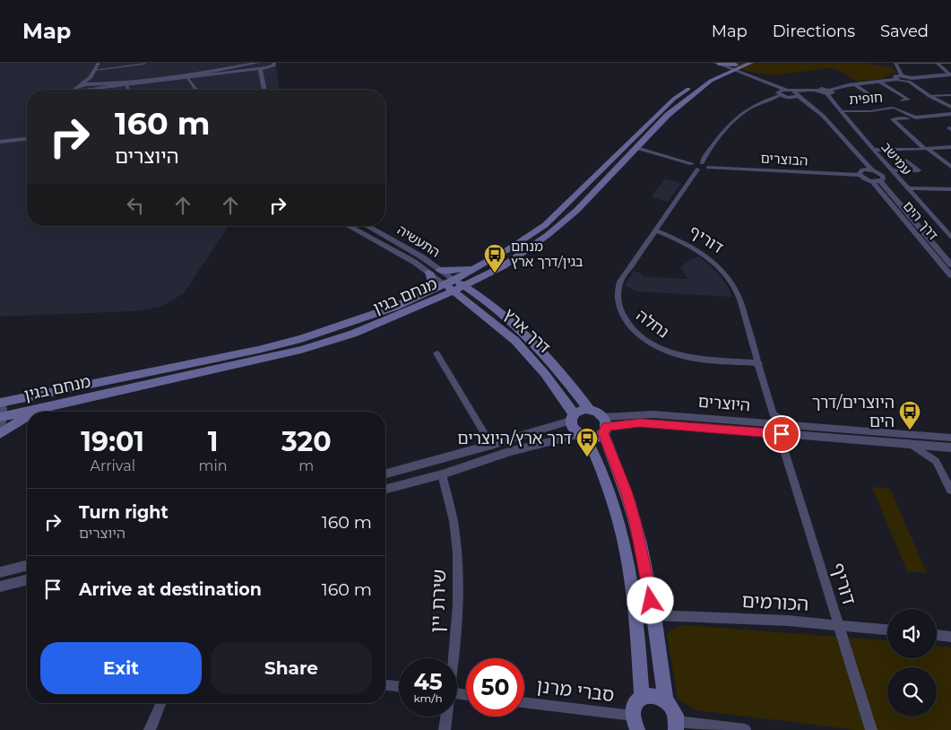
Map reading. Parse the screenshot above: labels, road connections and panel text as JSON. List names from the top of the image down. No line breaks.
{"streets":{"main road":["התעשיה","מנחם בגין","דרך ארץ"],"street":["חופית","עמישב","הבוצרים","דרך הים","דוריף","נחלה","היוצרים","שירת יין","הכורמים","סברי מרנן"]},"crossings":[["חופית","עמישב"],["דוריף","נחלה"],["דוריף","הכורמים"],["התעשיה","מנחם בגין"],["התעשיה","דרך ארץ"],["מנחם בגין","דרך ארץ"],["דרך ארץ","היוצרים"]],"places":{"bus stop":["מנחם בגין/דרך ארץ","היוצרים/דרך הים","דרך ארץ/היוצרים"]},"page":{"header":"Map","nav":["Map","Directions","Saved"],"turn":["160 m","היוצרים"],"eta":["19:01","Arrival","1","min","320","m"],"list":[{"name":"Turn right","note":"היוצרים","value":"160 m"},{"name":"Arrive at destination","value":"160 m"}],"buttons":["Exit","Share"],"speed":"45 km/h","limit":"50"}}
